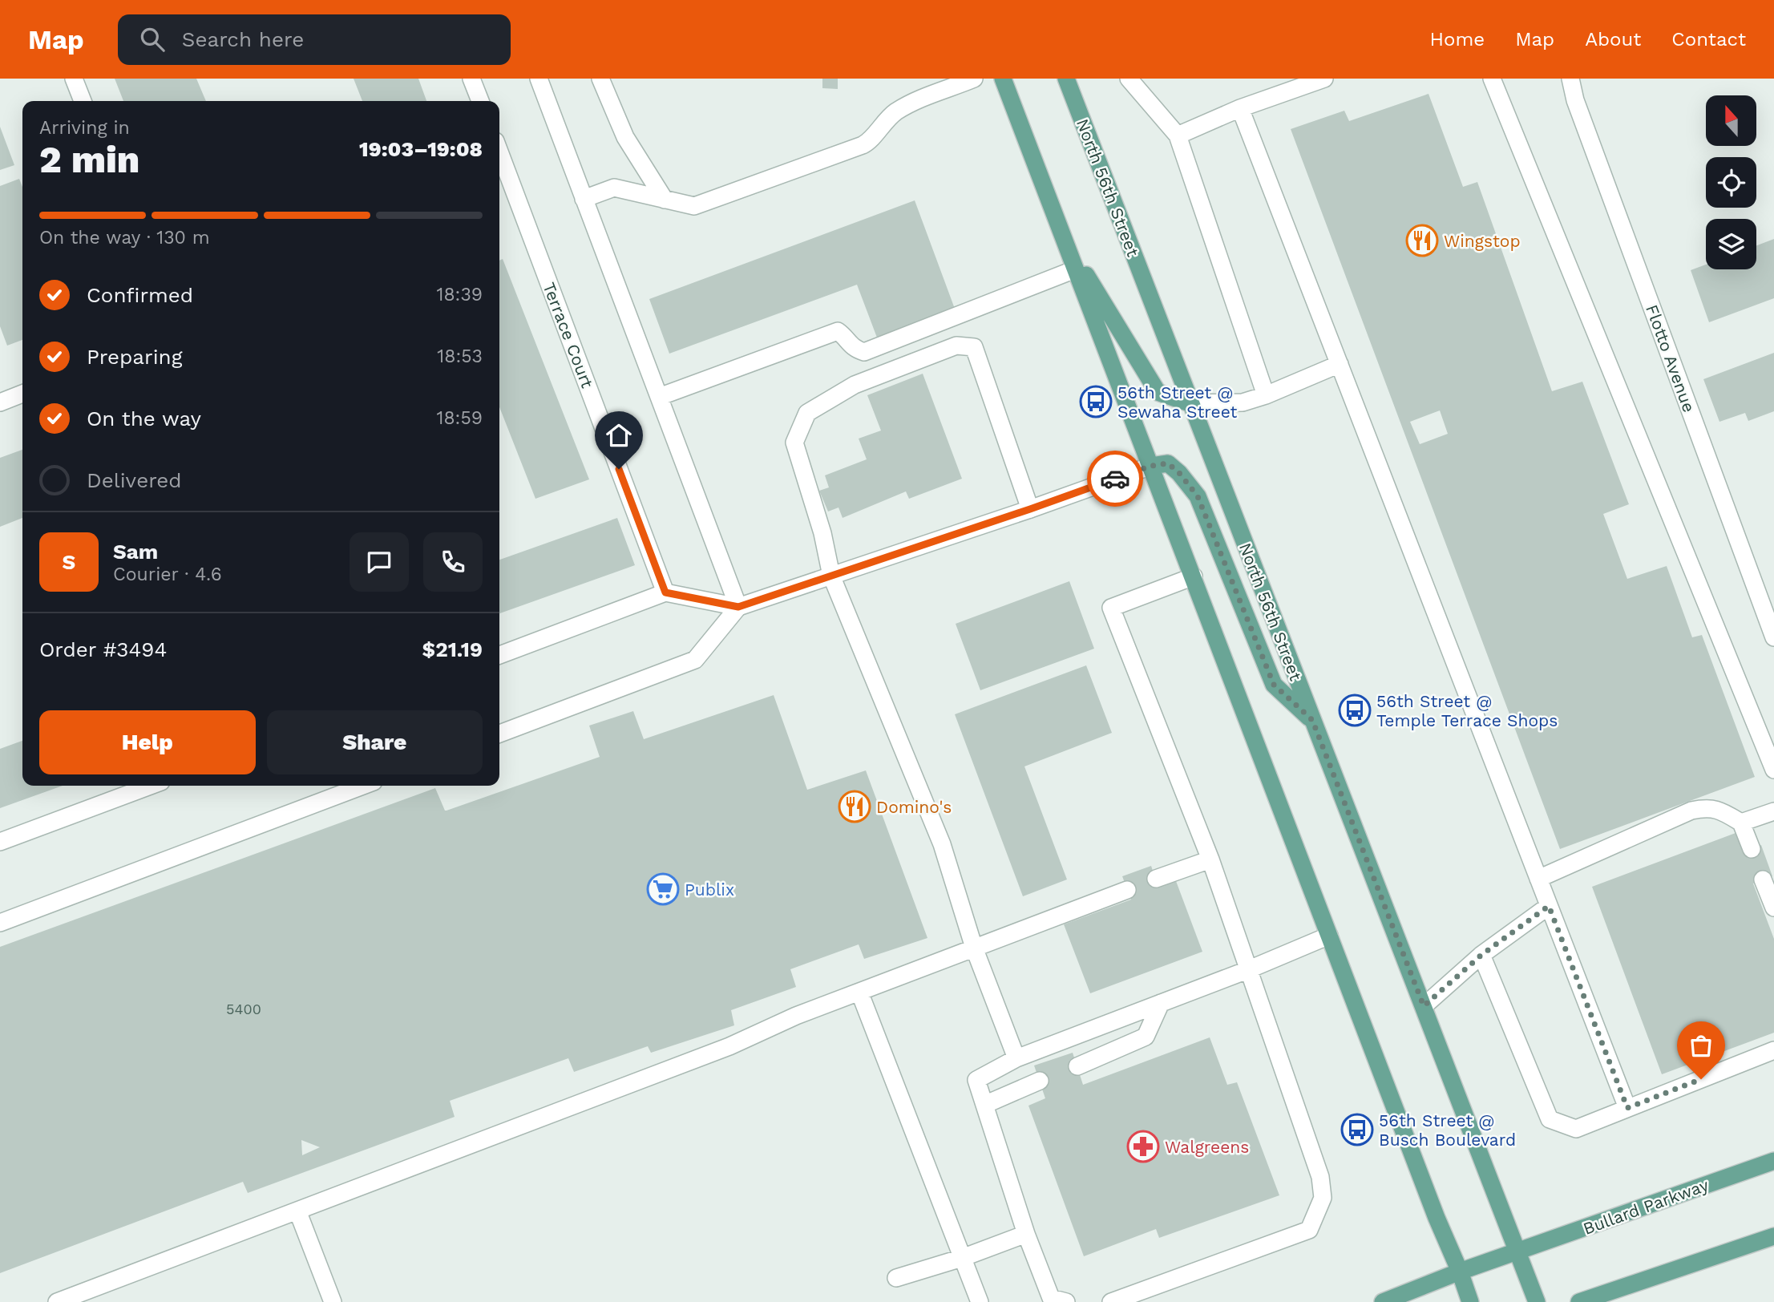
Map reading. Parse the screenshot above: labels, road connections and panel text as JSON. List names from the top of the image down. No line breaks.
{"streets":{"main road":["North 56th Street","Bullard Parkway"],"street":["Terrace Court","Flotto Avenue"]},"crossings":[["North 56th Street","Bullard Parkway"]],"places":{"restaurant":["Wingstop","Domino's"],"bus stop":["56th Street @ Sewaha Street","56th Street @ Temple Terrace Shops","56th Street @ Busch Boulevard"],"supermarket":["Publix"],"pharmacy":["Walgreens"]},"house_numbers":["5400"],"north":"top","page":{"header":"Map","search":"Search here","nav":["Home","Map","About","Contact"],"heading":["2 min","Arriving in","19:03–19:08"],"panel":["Sam","Courier · 4.6","Order #3494","$21.19"],"bar":"On the way · 130 m","list":[["Confirmed","18:39"],["Preparing","18:53"],["On the way","18:59"],"Delivered"],"round":"S","buttons":["Help","Share"]}}
